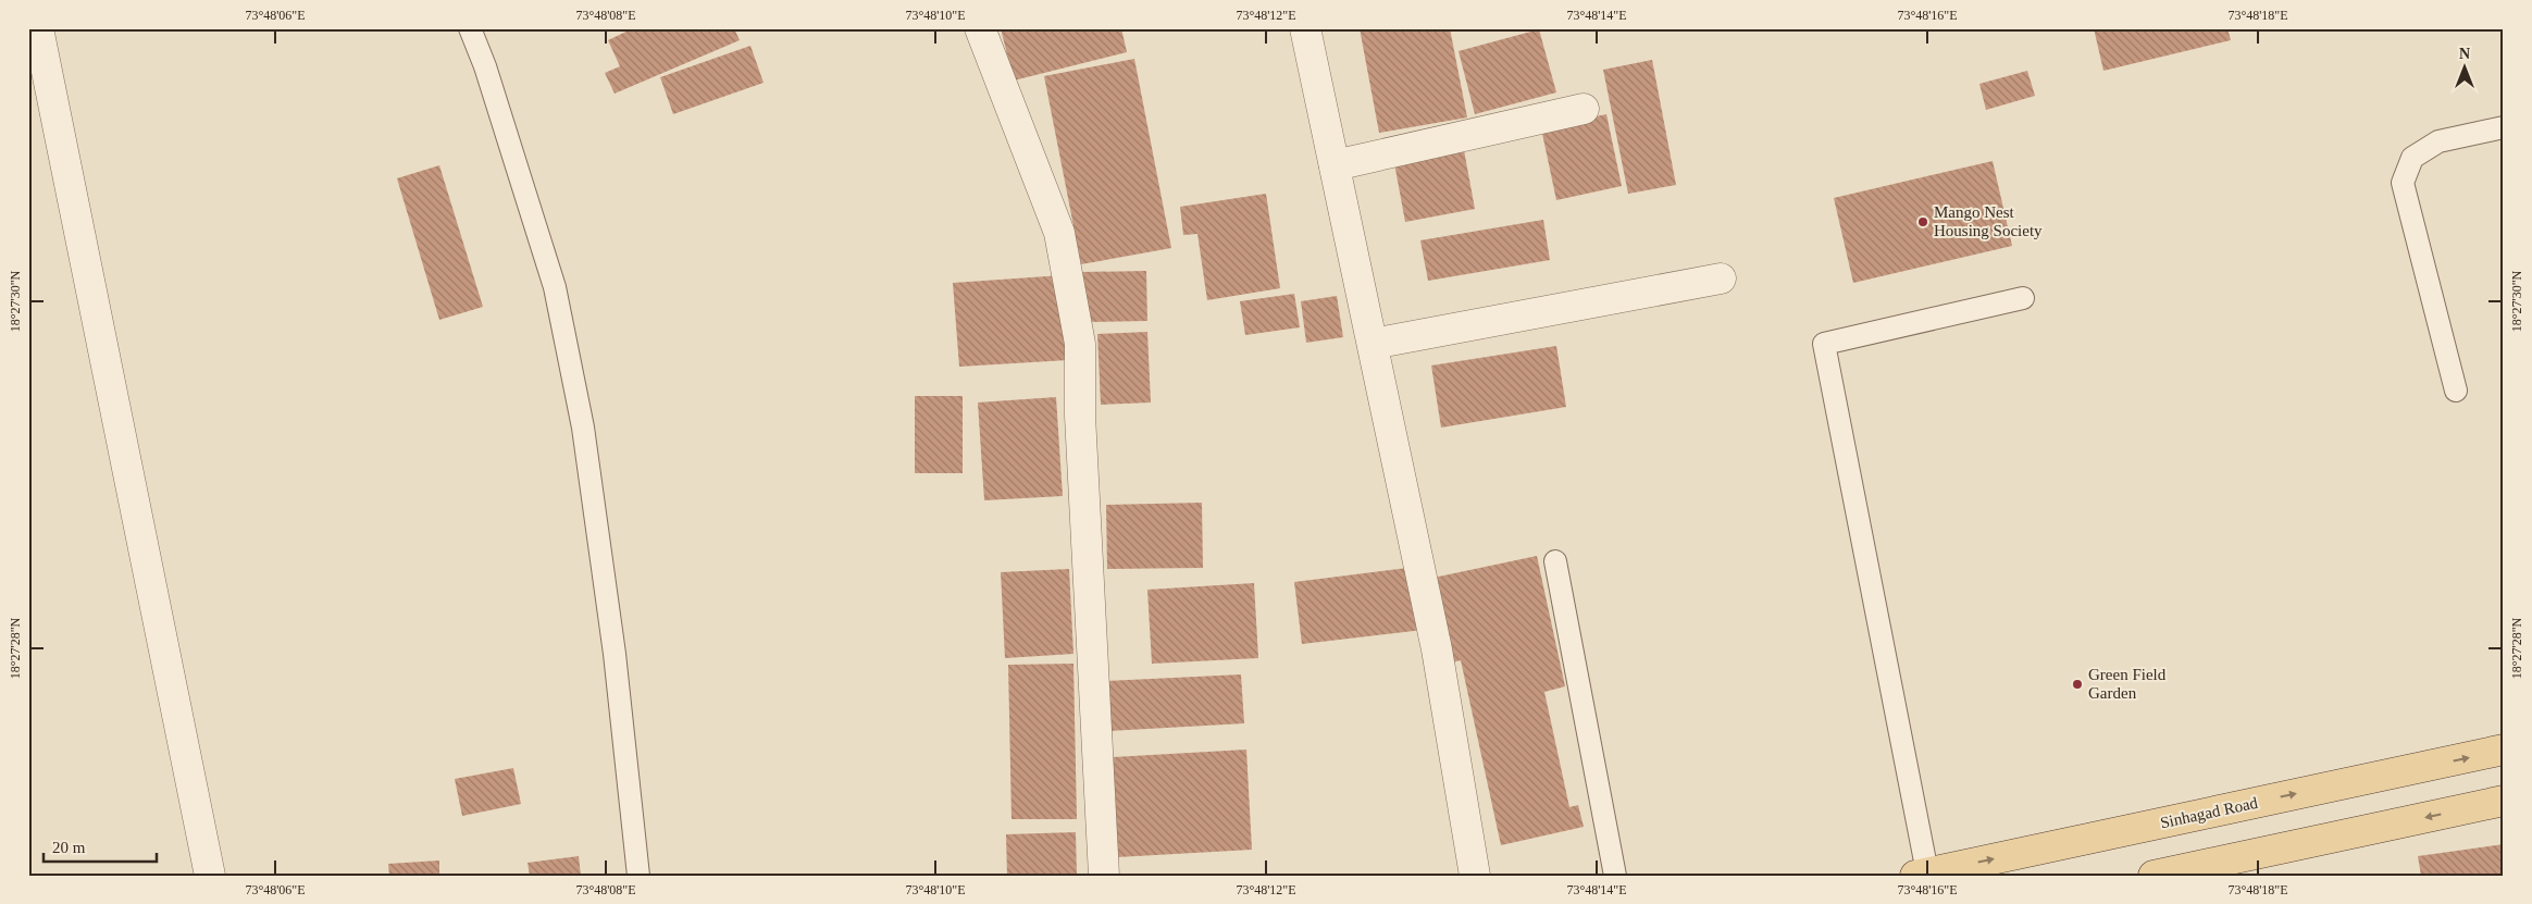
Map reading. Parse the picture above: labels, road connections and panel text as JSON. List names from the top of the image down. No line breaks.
{"streets":{"main road":["Sinhagad Road"]},"places":["Mango Nest Housing Society","Green Field Garden"],"scale_bar":"20 m","north":"top","coordinates":["73°48'06\"E","73°48'08\"E","73°48'10\"E","73°48'12\"E","73°48'14\"E","73°48'16\"E","73°48'18\"E","18°27'30\"N","18°27'28\"N"]}
